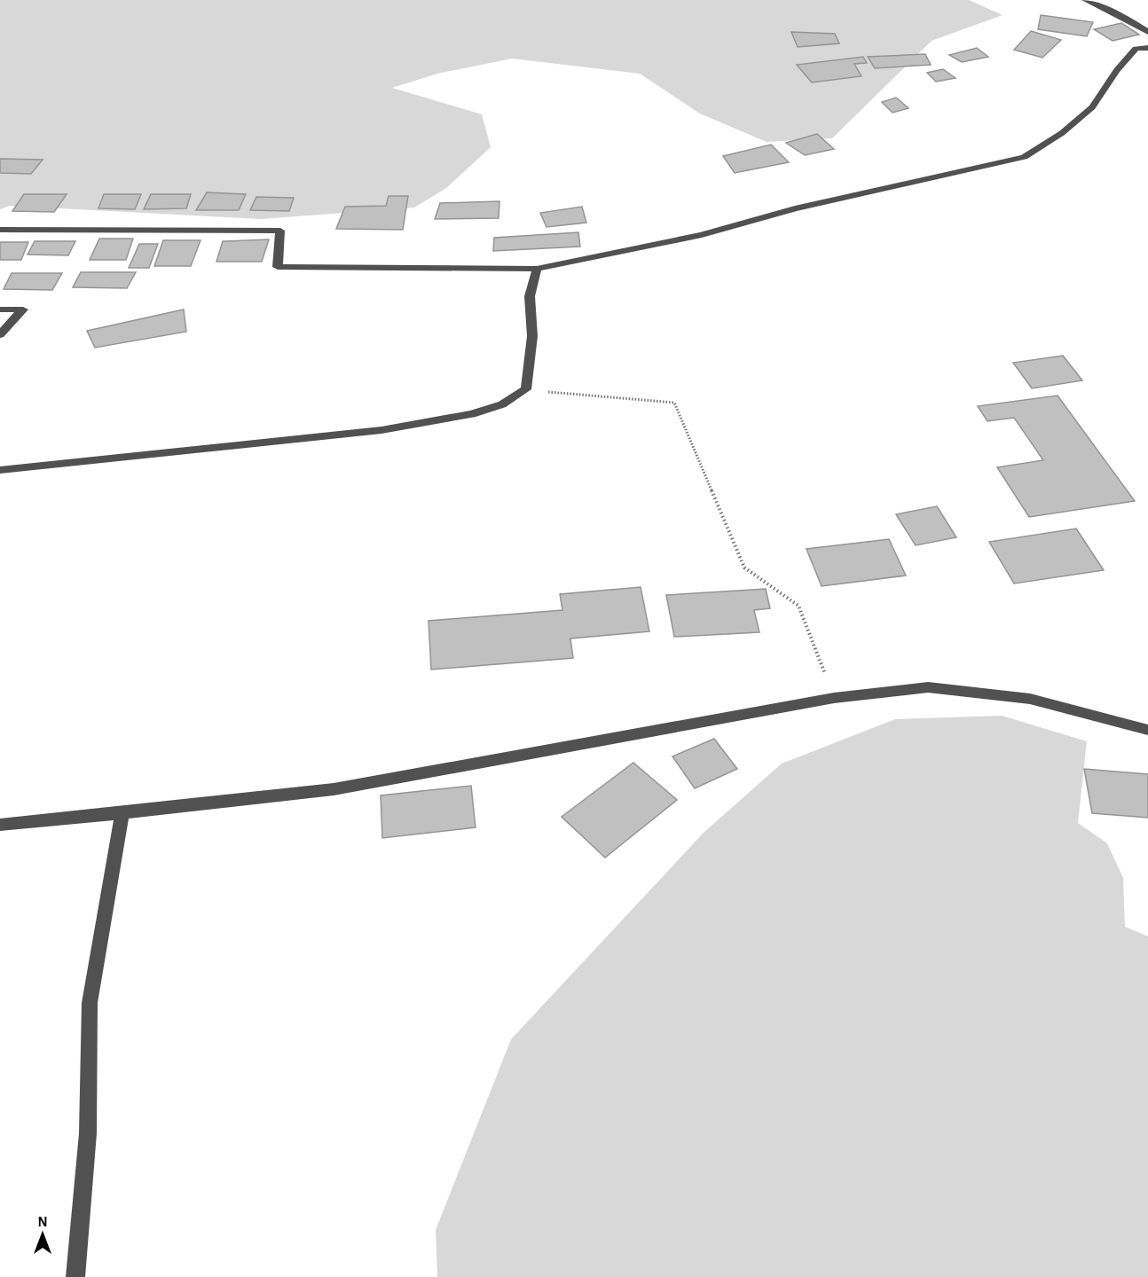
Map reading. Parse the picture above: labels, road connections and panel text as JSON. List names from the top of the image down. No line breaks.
{"north":"top"}
